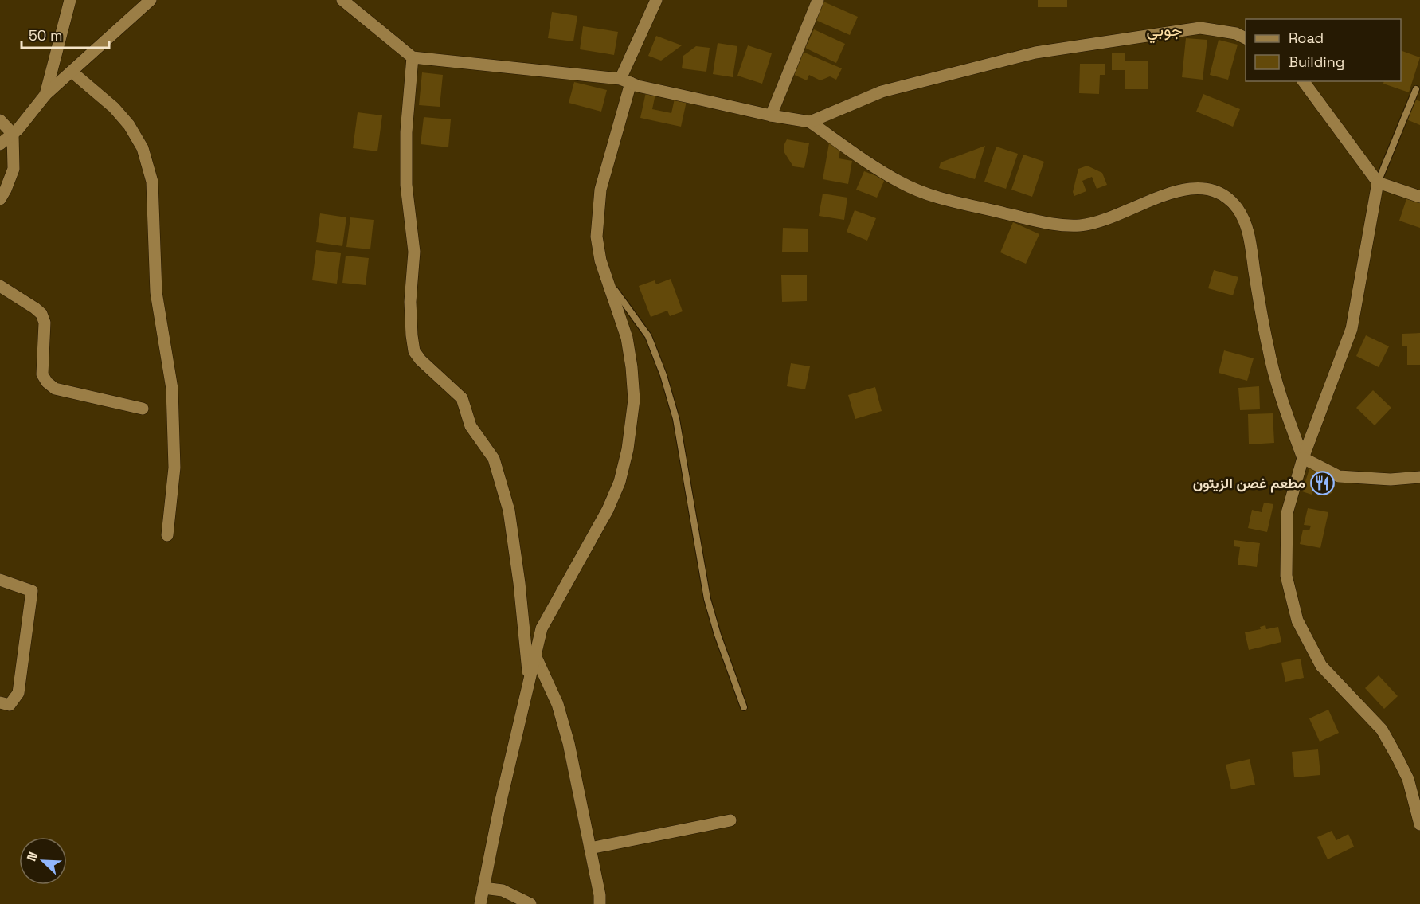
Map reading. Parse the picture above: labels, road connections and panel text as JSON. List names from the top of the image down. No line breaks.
{"districts":["جوبي"],"places":{"restaurant":["مطعم غصن الزيتون"]},"legend":["Road","Building"],"scale_bar":"50 m","north":"top left"}
